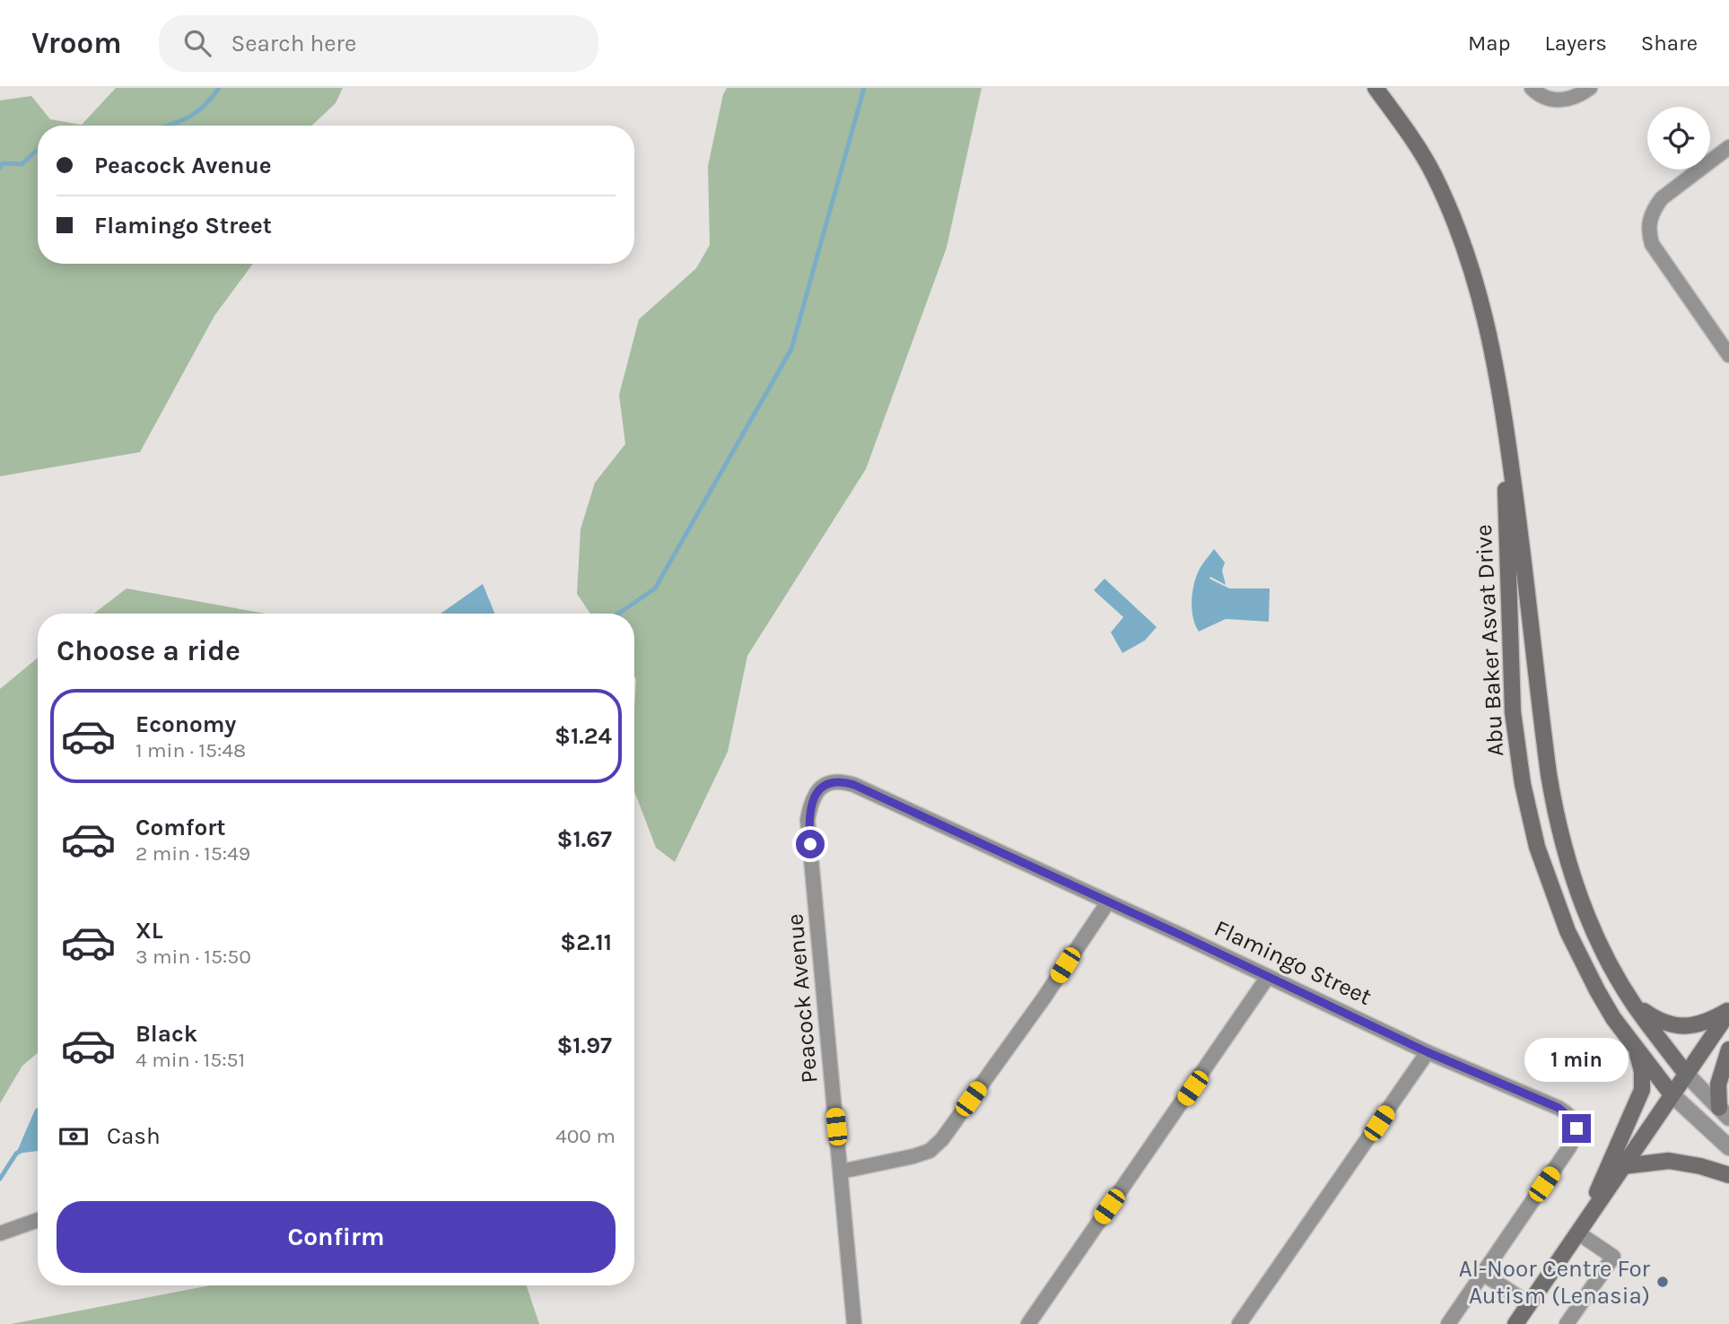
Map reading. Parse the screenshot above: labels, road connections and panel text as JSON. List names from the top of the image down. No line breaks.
{"streets":{"main road":["Abu Baker Asvat Drive"],"street":["Flamingo Street","Peacock Avenue"]},"crossings":[["Flamingo Street","Peacock Avenue"]],"places":["Al-Noor Centre For Autism (Lenasia)"],"page":{"header":"Vroom","search":"Search here","nav":["Map","Layers","Share"],"banner":["Peacock Avenue","Flamingo Street"],"heading":"Choose a ride","list":[{"name":"Economy","note":"1 min · 15:48","value":"$1.24"},{"name":"Comfort","note":"2 min · 15:49","value":"$1.67"},{"name":"XL","note":"3 min · 15:50","value":"$2.11"},{"name":"Black","note":"4 min · 15:51","value":"$1.97"}],"bubble":"1 min","pay":["Cash","400 m"],"buttons":"Confirm"}}
